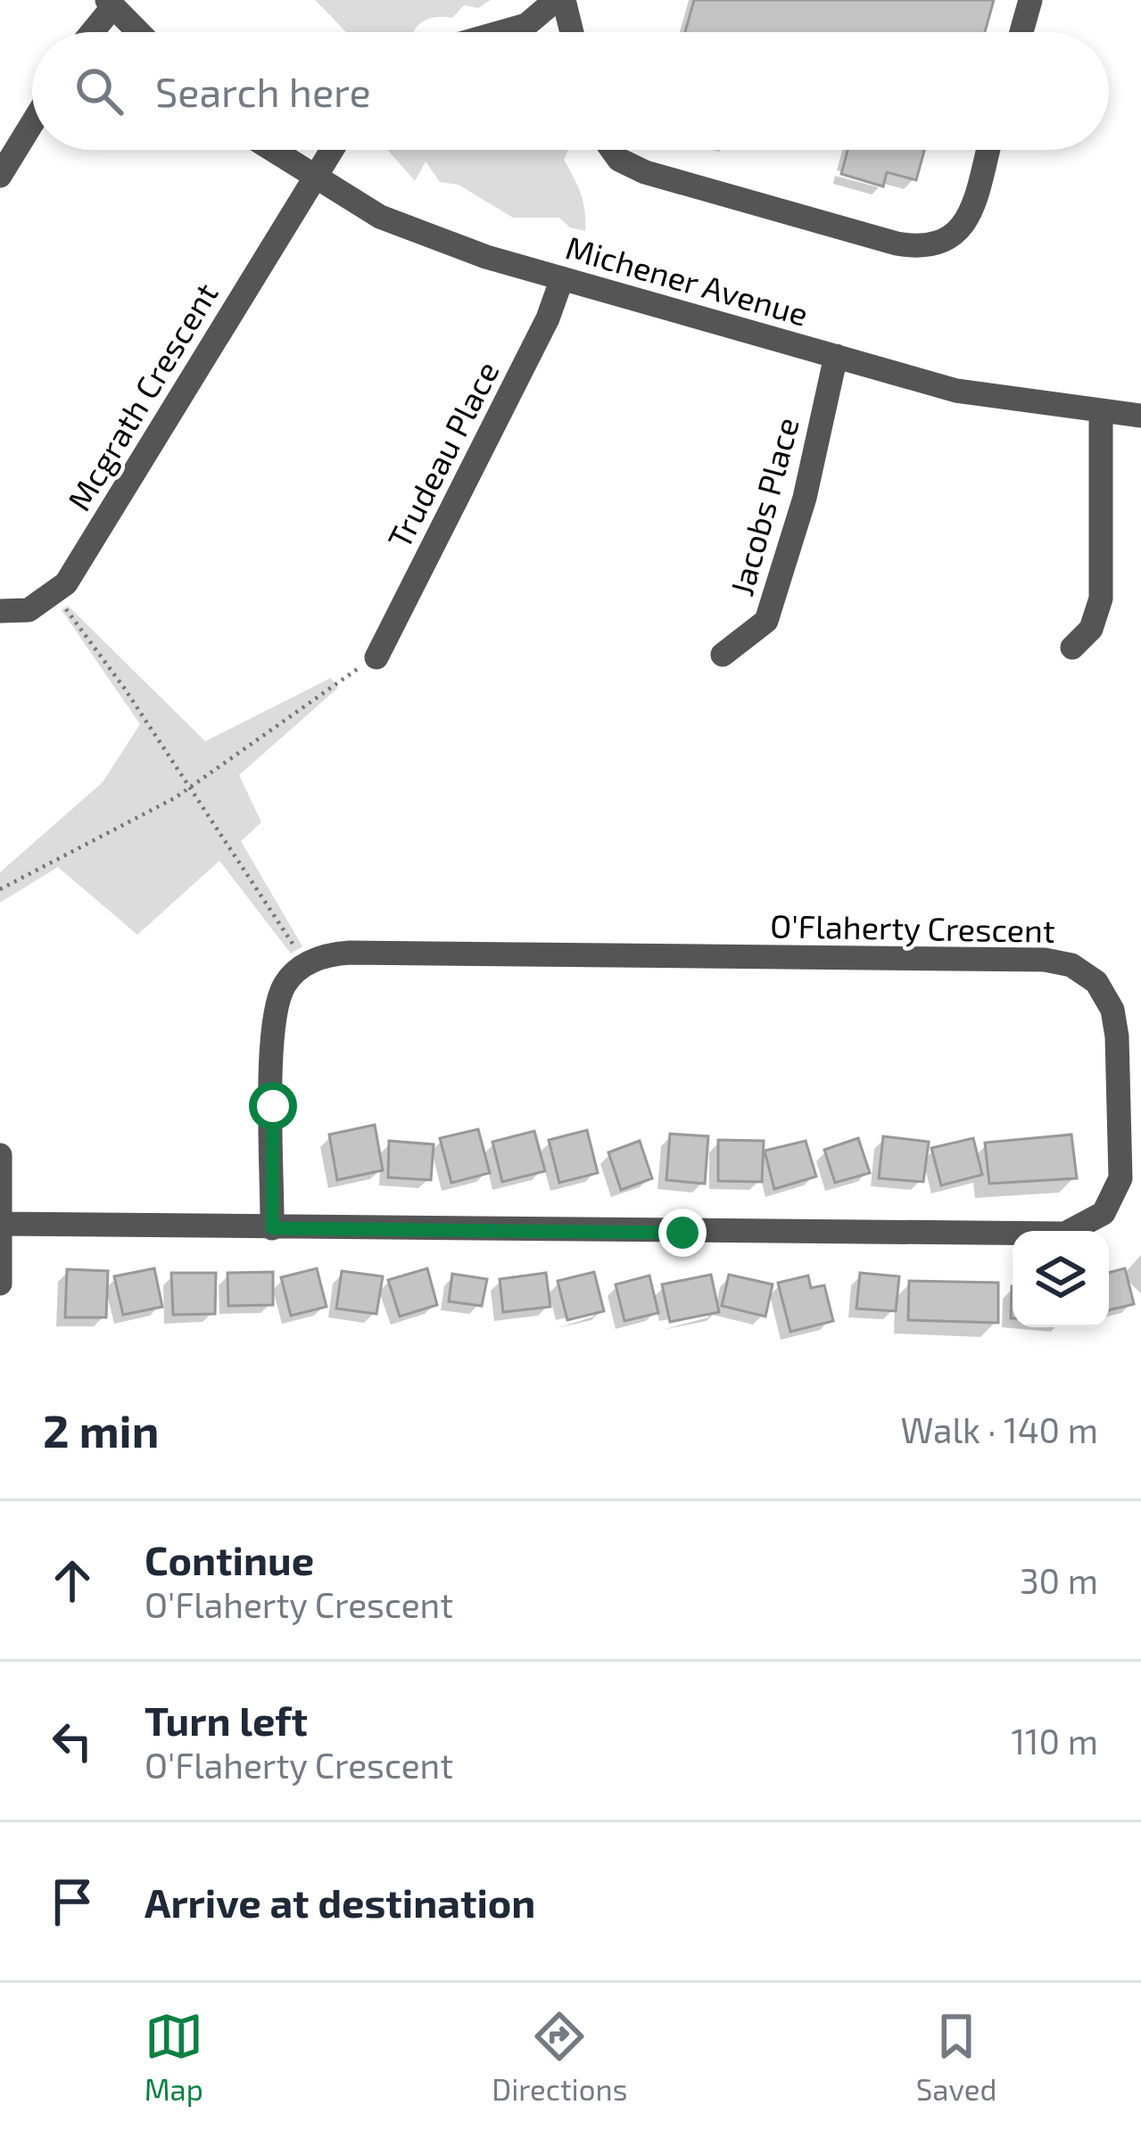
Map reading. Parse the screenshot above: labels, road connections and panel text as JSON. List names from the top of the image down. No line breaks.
{"streets":{"street":["Michener Avenue","Mcgrath Crescent","Trudeau Place","Jacobs Place","O'Flaherty Crescent"]},"crossings":[["Michener Avenue","Mcgrath Crescent"],["Michener Avenue","Trudeau Place"],["Michener Avenue","Jacobs Place"]],"page":{"search":"Search here","heading":["2 min","Walk · 140 m"],"list":[["Continue","O'Flaherty Crescent","30 m"],["Turn left","O'Flaherty Crescent","110 m"],"Arrive at destination"],"nav":["Map","Directions","Saved"]}}
